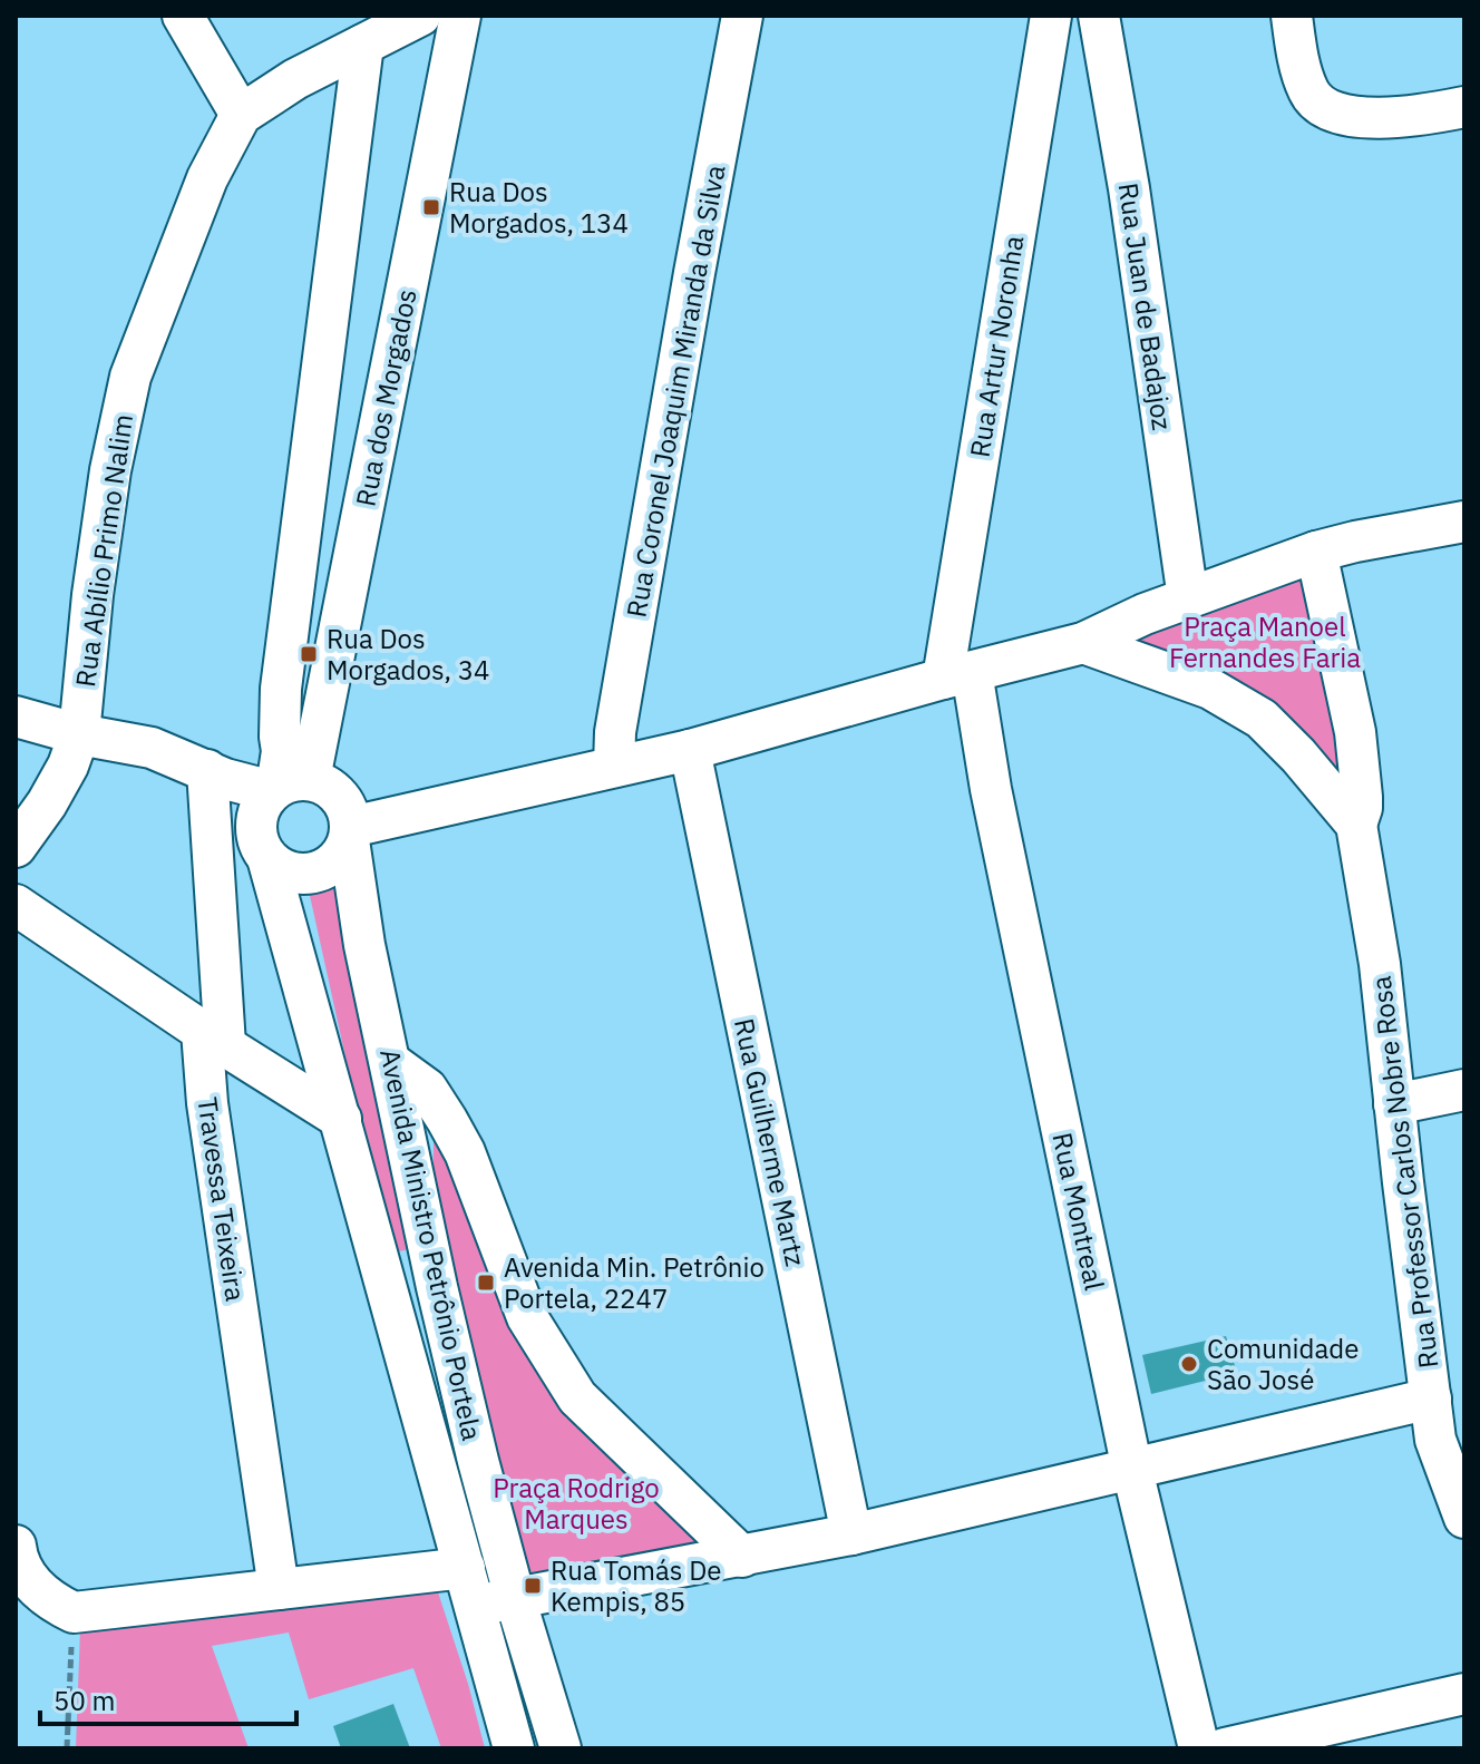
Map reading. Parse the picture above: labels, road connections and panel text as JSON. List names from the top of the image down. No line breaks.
{"streets":{"street":["Rua Juan de Badajoz","Rua Artur Noronha","Rua Coronel Joaquim Miranda da Silva","Rua dos Morgados","Rua Abílio Primo Nalim","Rua Guilherme Martz","Rua Professor Carlos Nobre Rosa","Travessa Teixeira","Rua Montreal","Avenida Ministro Petrônio Portela"]},"crossings":[["Rua Artur Noronha","Rua Montreal"],["Rua dos Morgados","Avenida Ministro Petrônio Portela"]],"parks":["Praça Manoel Fernandes Faria","Praça Rodrigo Marques"],"places":{"transit":["Rua Dos Morgados, 134","Rua Dos Morgados, 34","Avenida Min. Petrônio Portela, 2247","Rua Tomás De Kempis, 85"],"other":["Comunidade São José"]},"scale_bar":"50 m"}
